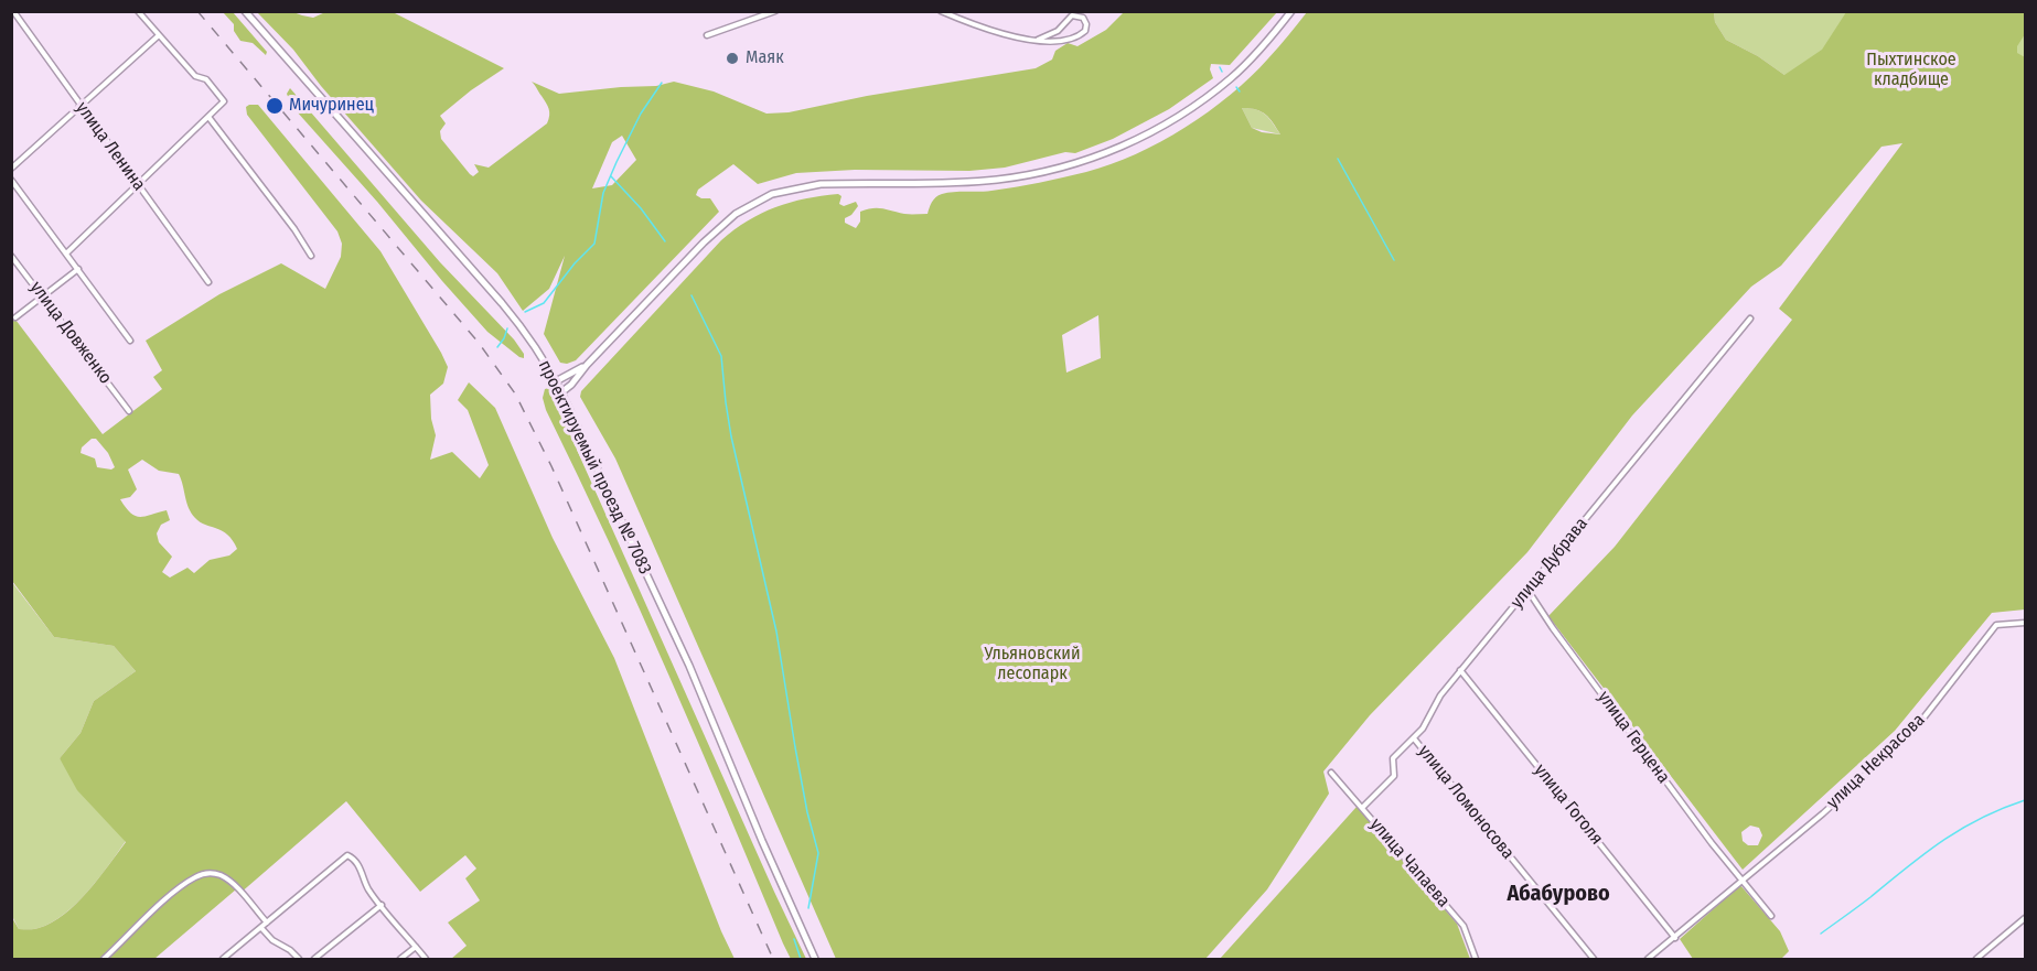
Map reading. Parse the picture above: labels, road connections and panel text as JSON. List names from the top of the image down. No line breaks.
{"streets":{"main road":["проектируемый проезд № 7083"],"street":["улица Ленина","улица Довженко","улица Дубрава","улица Герцена","улица Некрасова","улица Ломоносова","улица Гоголя","улица Чапаева"]},"crossings":[["улица Дубрава","улица Герцена"],["улица Дубрава","улица Ломоносова"],["улица Дубрава","улица Гоголя"],["улица Дубрава","улица Чапаева"],["улица Герцена","улица Некрасова"],["улица Некрасова","улица Гоголя"]],"districts":["Абабурово"],"parks":["Пыхтинское кладбище","Ульяновский лесопарк"],"places":["Маяк","Мичуринец"]}
